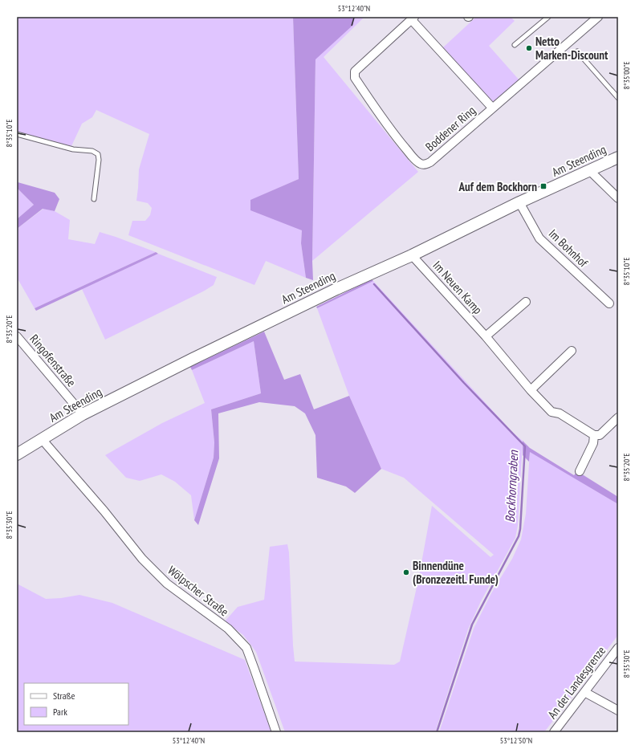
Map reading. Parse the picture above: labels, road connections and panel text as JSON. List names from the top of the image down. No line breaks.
{"streets":{"street":["Boddener Ring","Am Steending","Im Bohnhof","Im Neuen Kamp","Ringofenstraße","Wölpscher Straße","An der Landesgrenze"]},"crossings":[["Am Steending","Im Bohnhof"],["Am Steending","Im Neuen Kamp"],["Am Steending","Ringofenstraße"],["Am Steending","Wölpscher Straße"]],"water":["Bockhorngraben"],"places":{"other":["Netto Marken-Discount","Binnendüne (Bronzezeitl. Funde)"],"transit":["Auf dem Bockhorn"]},"legend":["Straße","Park"],"coordinates":["53°12'40\"N","8°35'00\"E","8°35'10\"E","8°35'20\"E","8°35'30\"E","53°12'50\"N"]}
